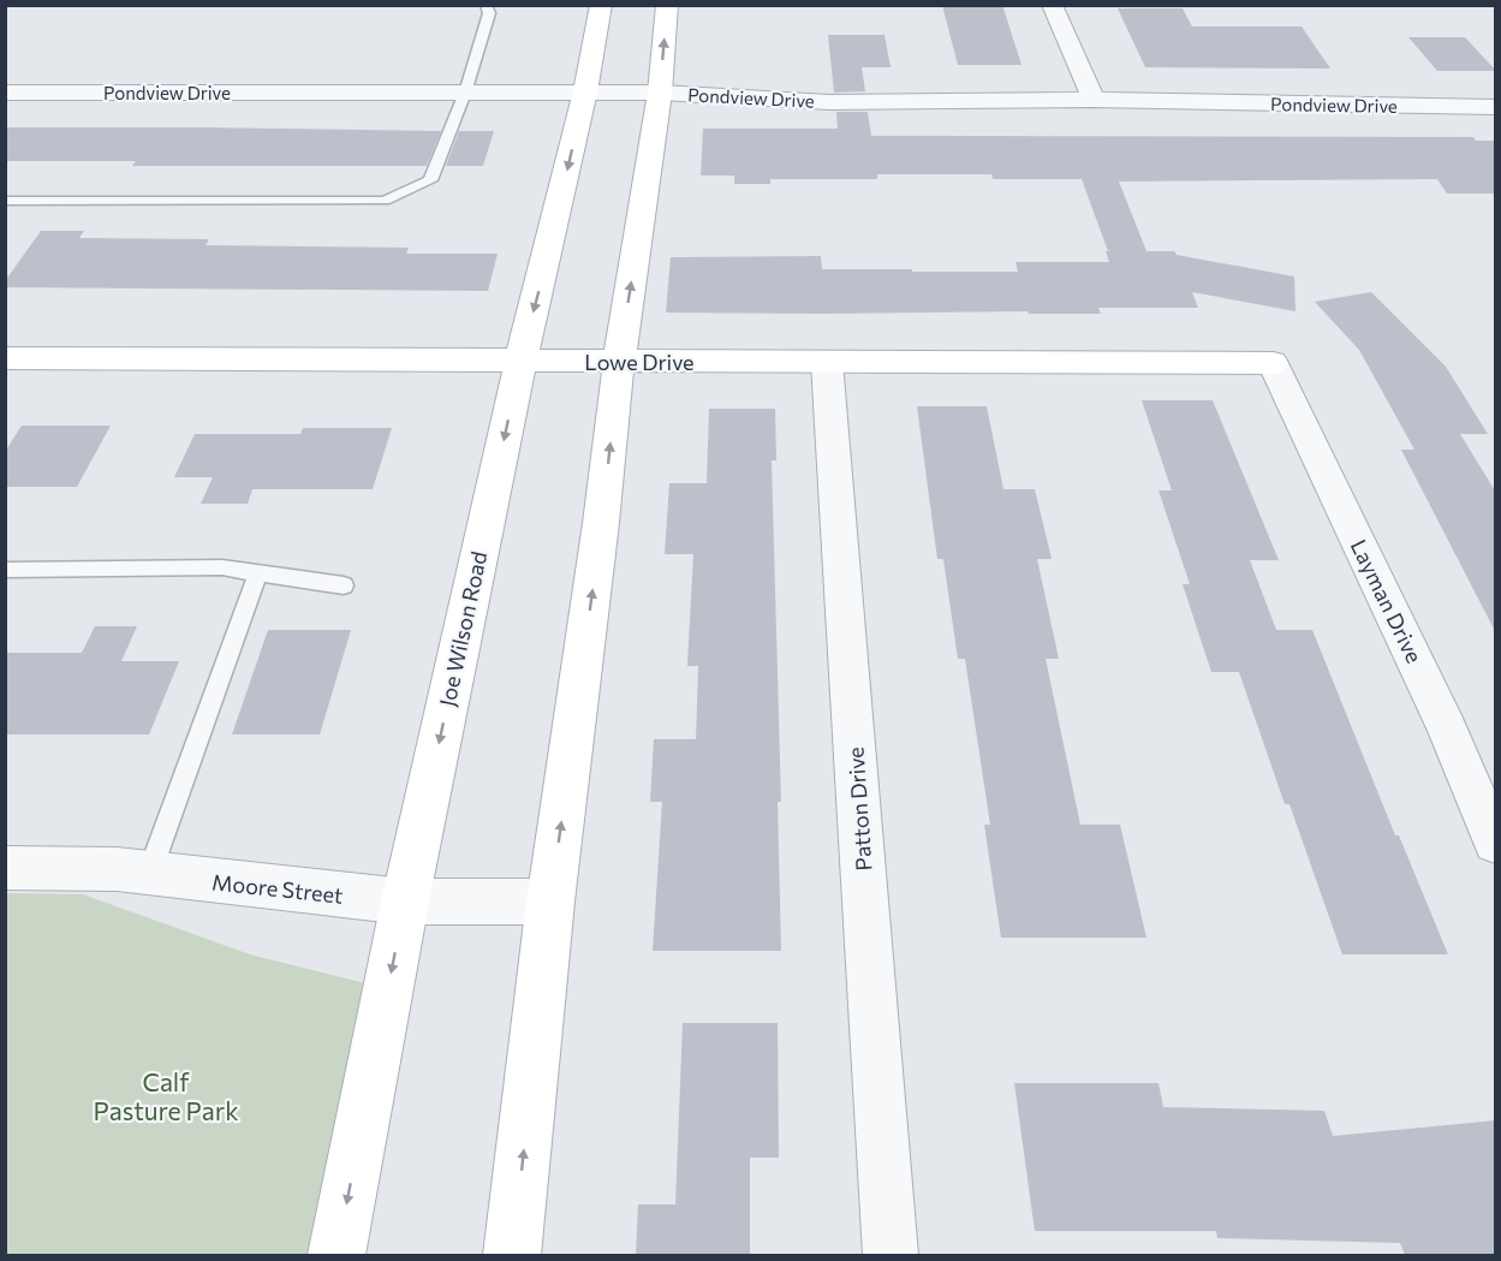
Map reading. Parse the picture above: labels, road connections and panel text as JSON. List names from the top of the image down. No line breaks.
{"streets":{"main road":["Lowe Drive","Joe Wilson Road"],"street":["Pondview Drive","Layman Drive","Patton Drive","Moore Street"]},"crossings":[["Pondview Drive","Joe Wilson Road"],["Lowe Drive","Layman Drive"],["Lowe Drive","Joe Wilson Road"],["Lowe Drive","Patton Drive"],["Joe Wilson Road","Moore Street"]],"parks":["Calf Pasture Park"]}
